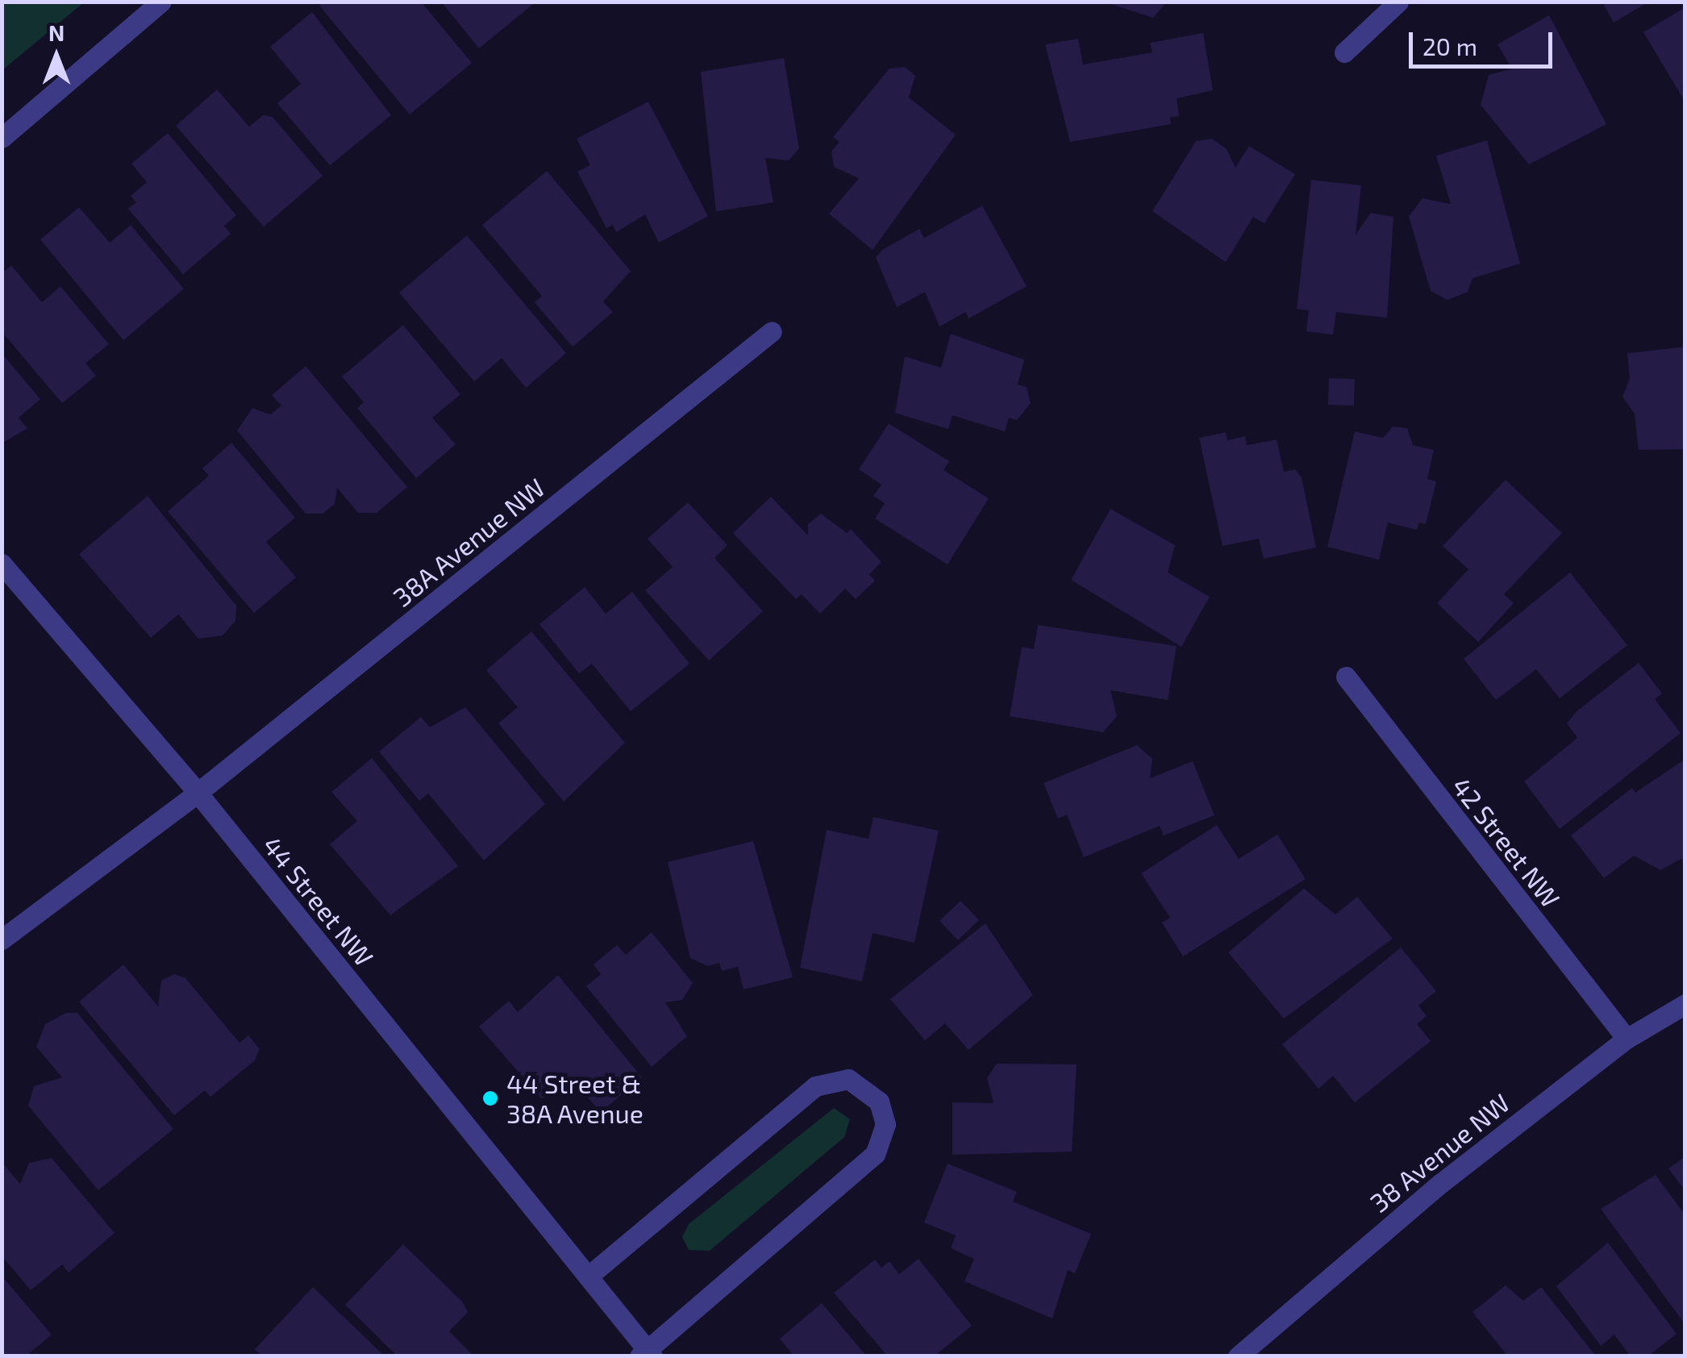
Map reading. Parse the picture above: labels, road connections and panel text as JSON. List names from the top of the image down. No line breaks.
{"streets":{"street":["38A Avenue NW","42 Street NW","44 Street NW","38 Avenue NW"]},"crossings":[["38A Avenue NW","44 Street NW"],["42 Street NW","38 Avenue NW"]],"places":["44 Street & 38A Avenue"],"scale_bar":"20 m","north":"top"}
